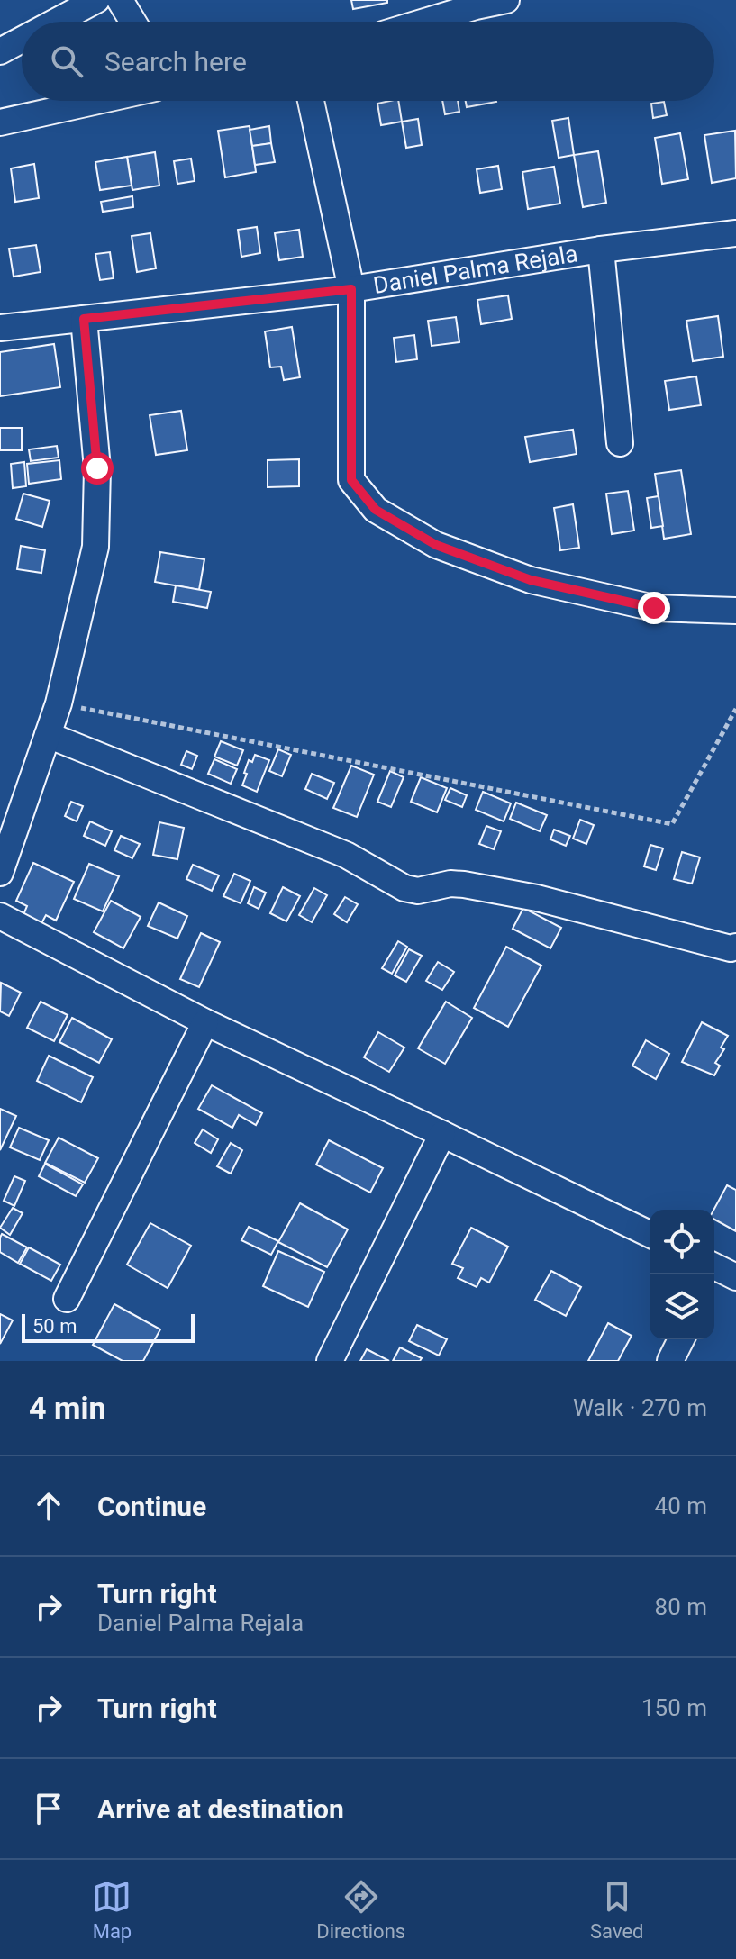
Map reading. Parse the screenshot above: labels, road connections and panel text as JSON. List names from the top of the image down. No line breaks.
{"streets":{"street":["Daniel Palma Rejala"]},"scale_bar":"50 m","page":{"search":"Search here","scale":"50 m","heading":["4 min","Walk · 270 m"],"list":[["Continue","40 m"],["Turn right","Daniel Palma Rejala","80 m"],["Turn right","150 m"],"Arrive at destination"],"nav":["Map","Directions","Saved"]}}
